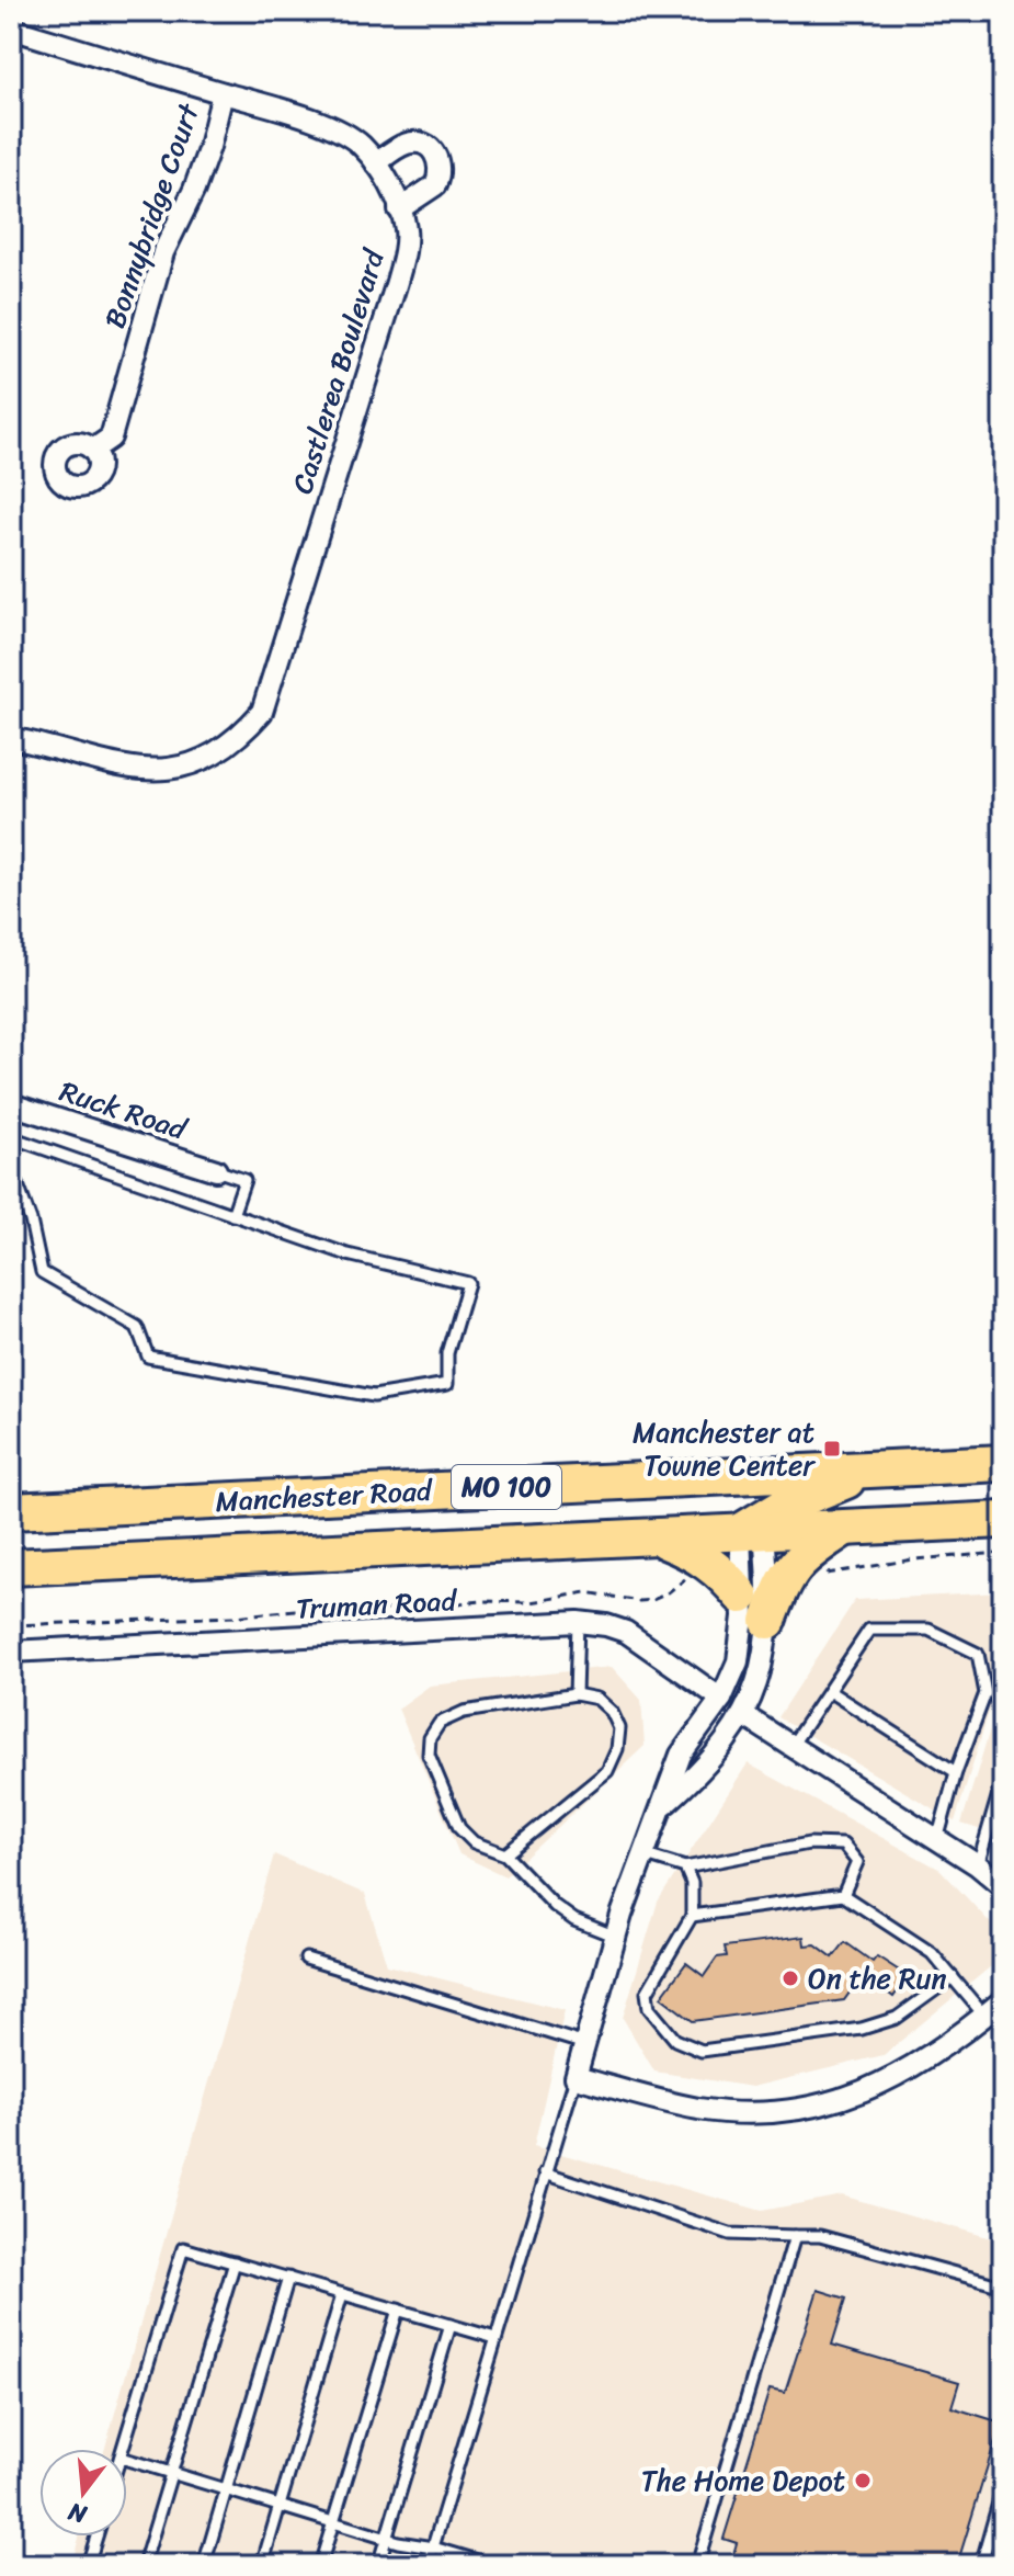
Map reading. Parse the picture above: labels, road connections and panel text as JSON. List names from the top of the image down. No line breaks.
{"streets":{"highway":["MO 100","Manchester Road"],"street":["Bonnybridge Court","Castlerea Boulevard","Ruck Road","Truman Road"]},"crossings":[["Bonnybridge Court","Castlerea Boulevard"]],"places":{"transit":["Manchester at Towne Center"],"other":["On the Run","The Home Depot"]},"north":"bottom"}
